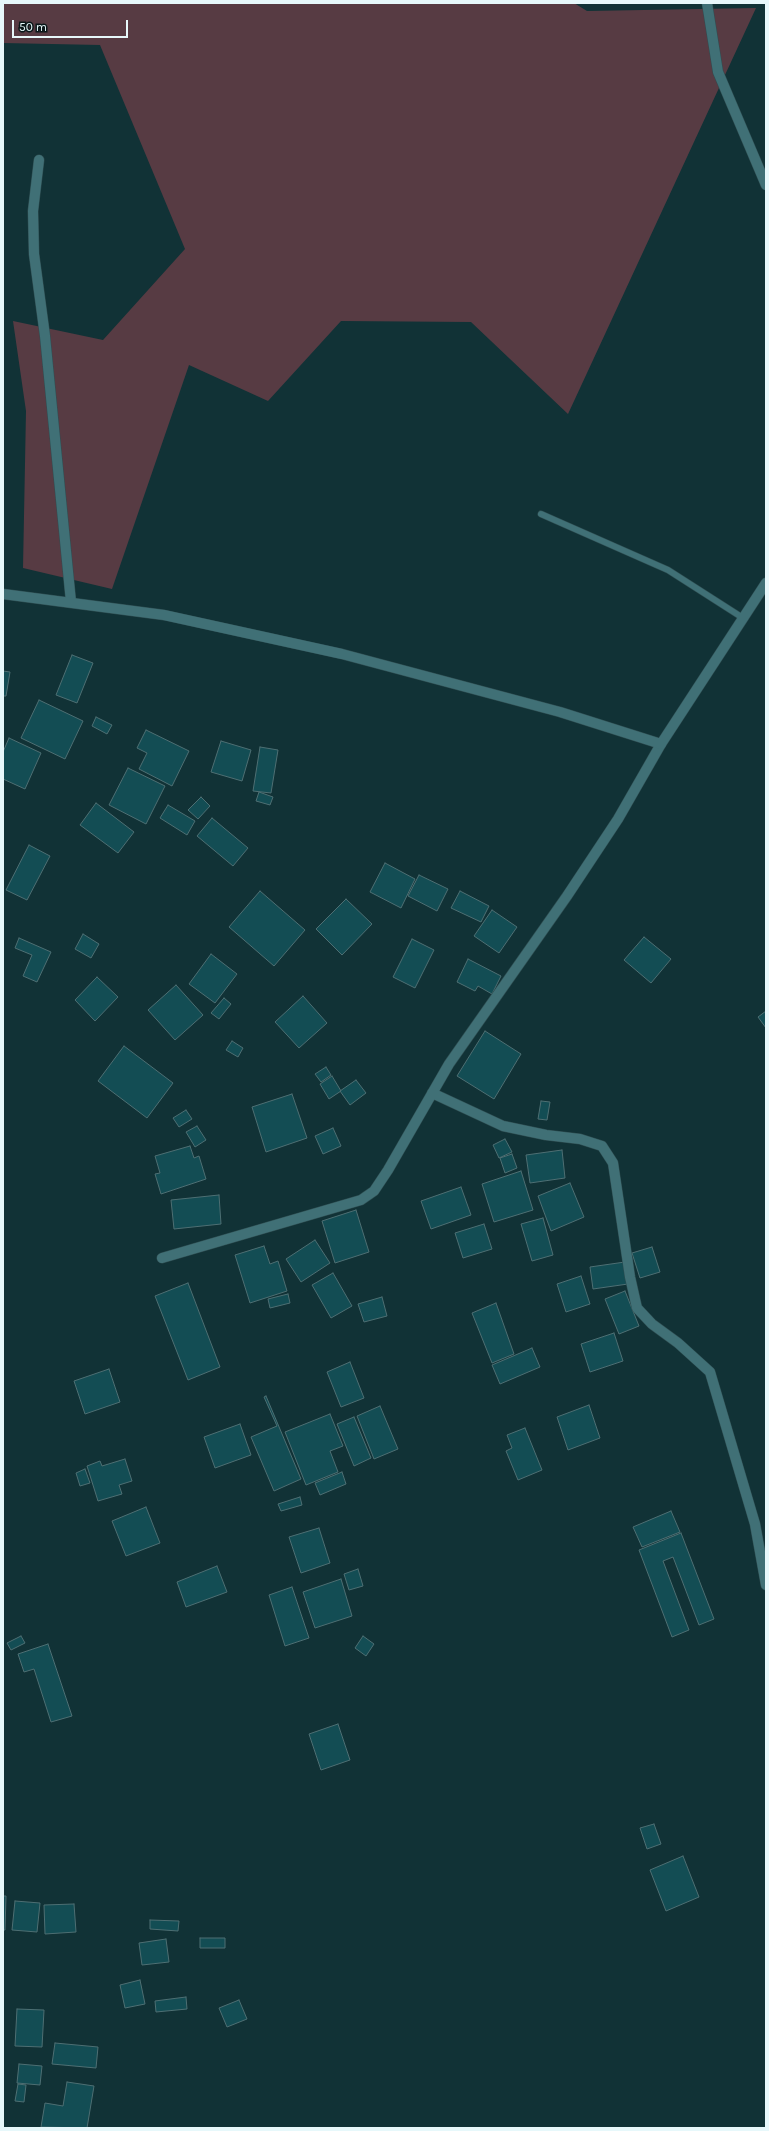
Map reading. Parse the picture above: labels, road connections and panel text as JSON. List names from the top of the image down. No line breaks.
{"scale_bar":"50 m"}
